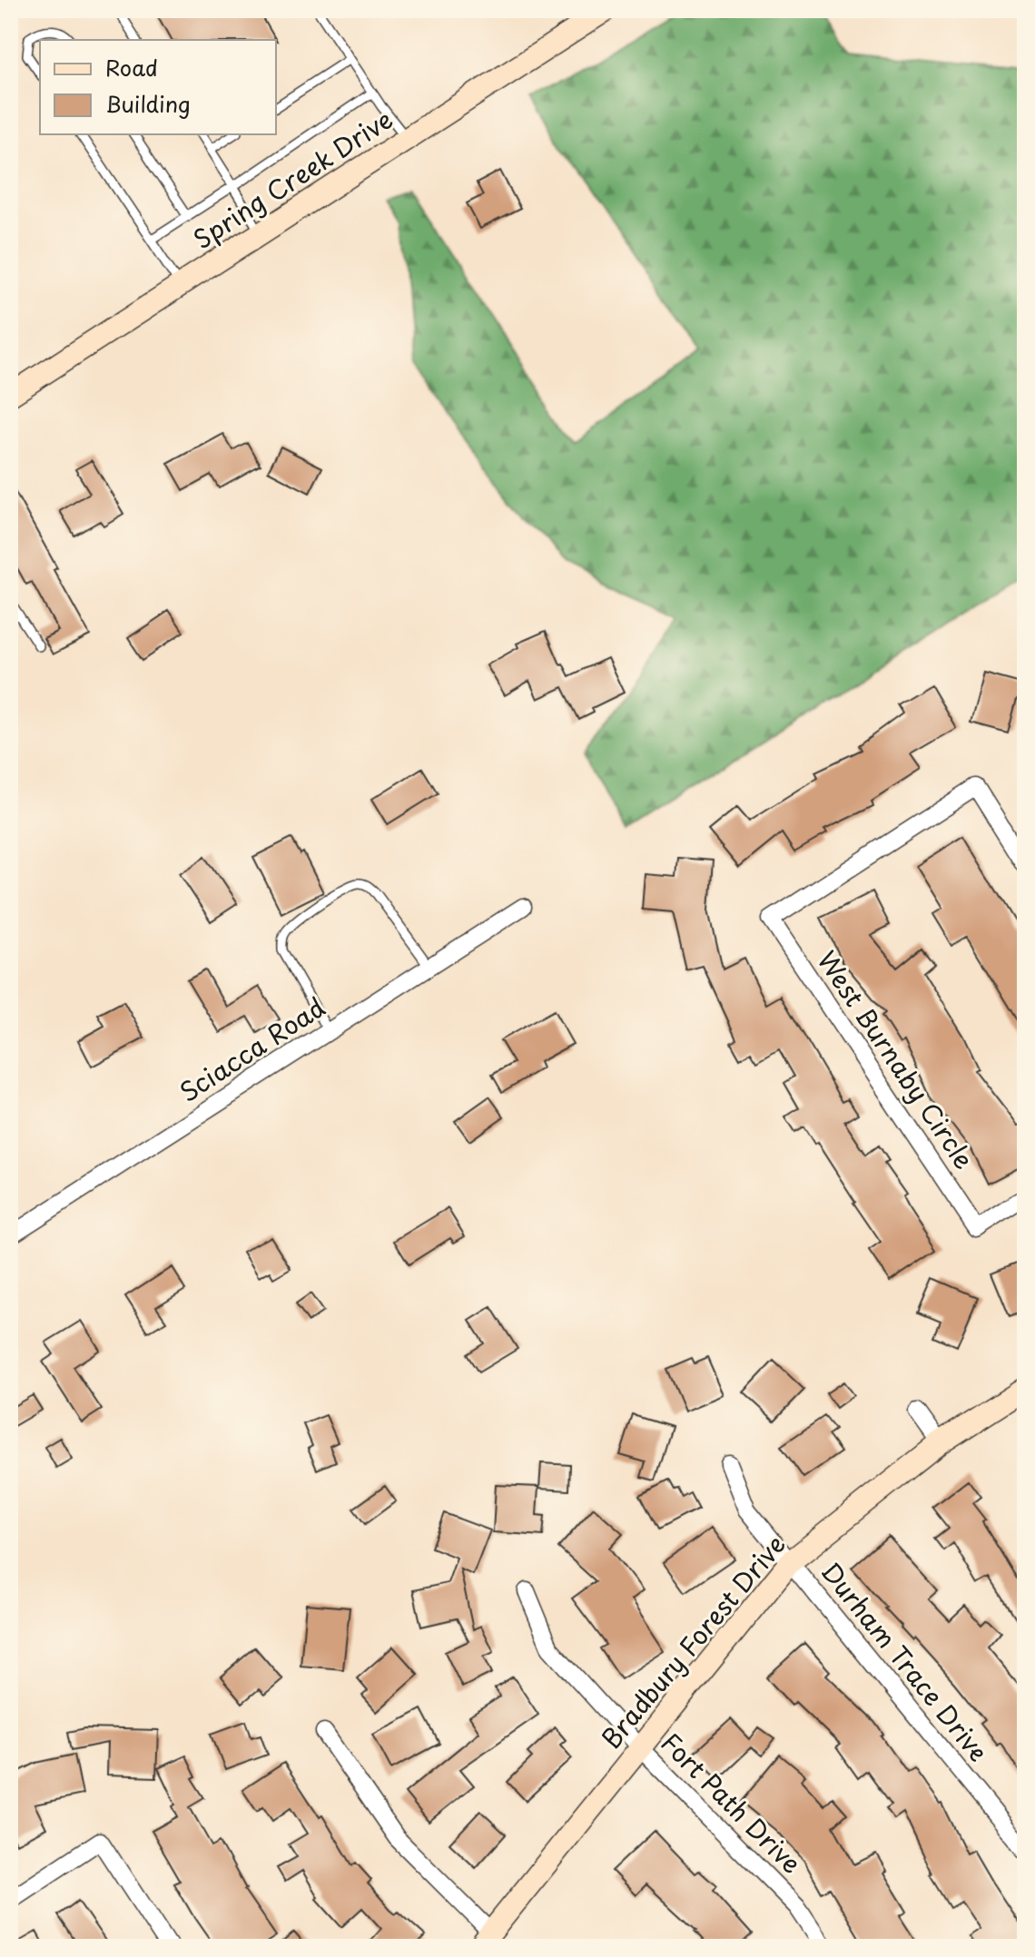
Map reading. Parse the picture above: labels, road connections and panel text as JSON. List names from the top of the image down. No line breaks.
{"streets":{"street":["Spring Creek Drive","Sciacca Road","West Burnaby Circle","Bradbury Forest Drive","Durham Trace Drive","Fort Path Drive"]},"crossings":[["Bradbury Forest Drive","Durham Trace Drive"],["Bradbury Forest Drive","Fort Path Drive"]],"legend":["Road","Building"]}
